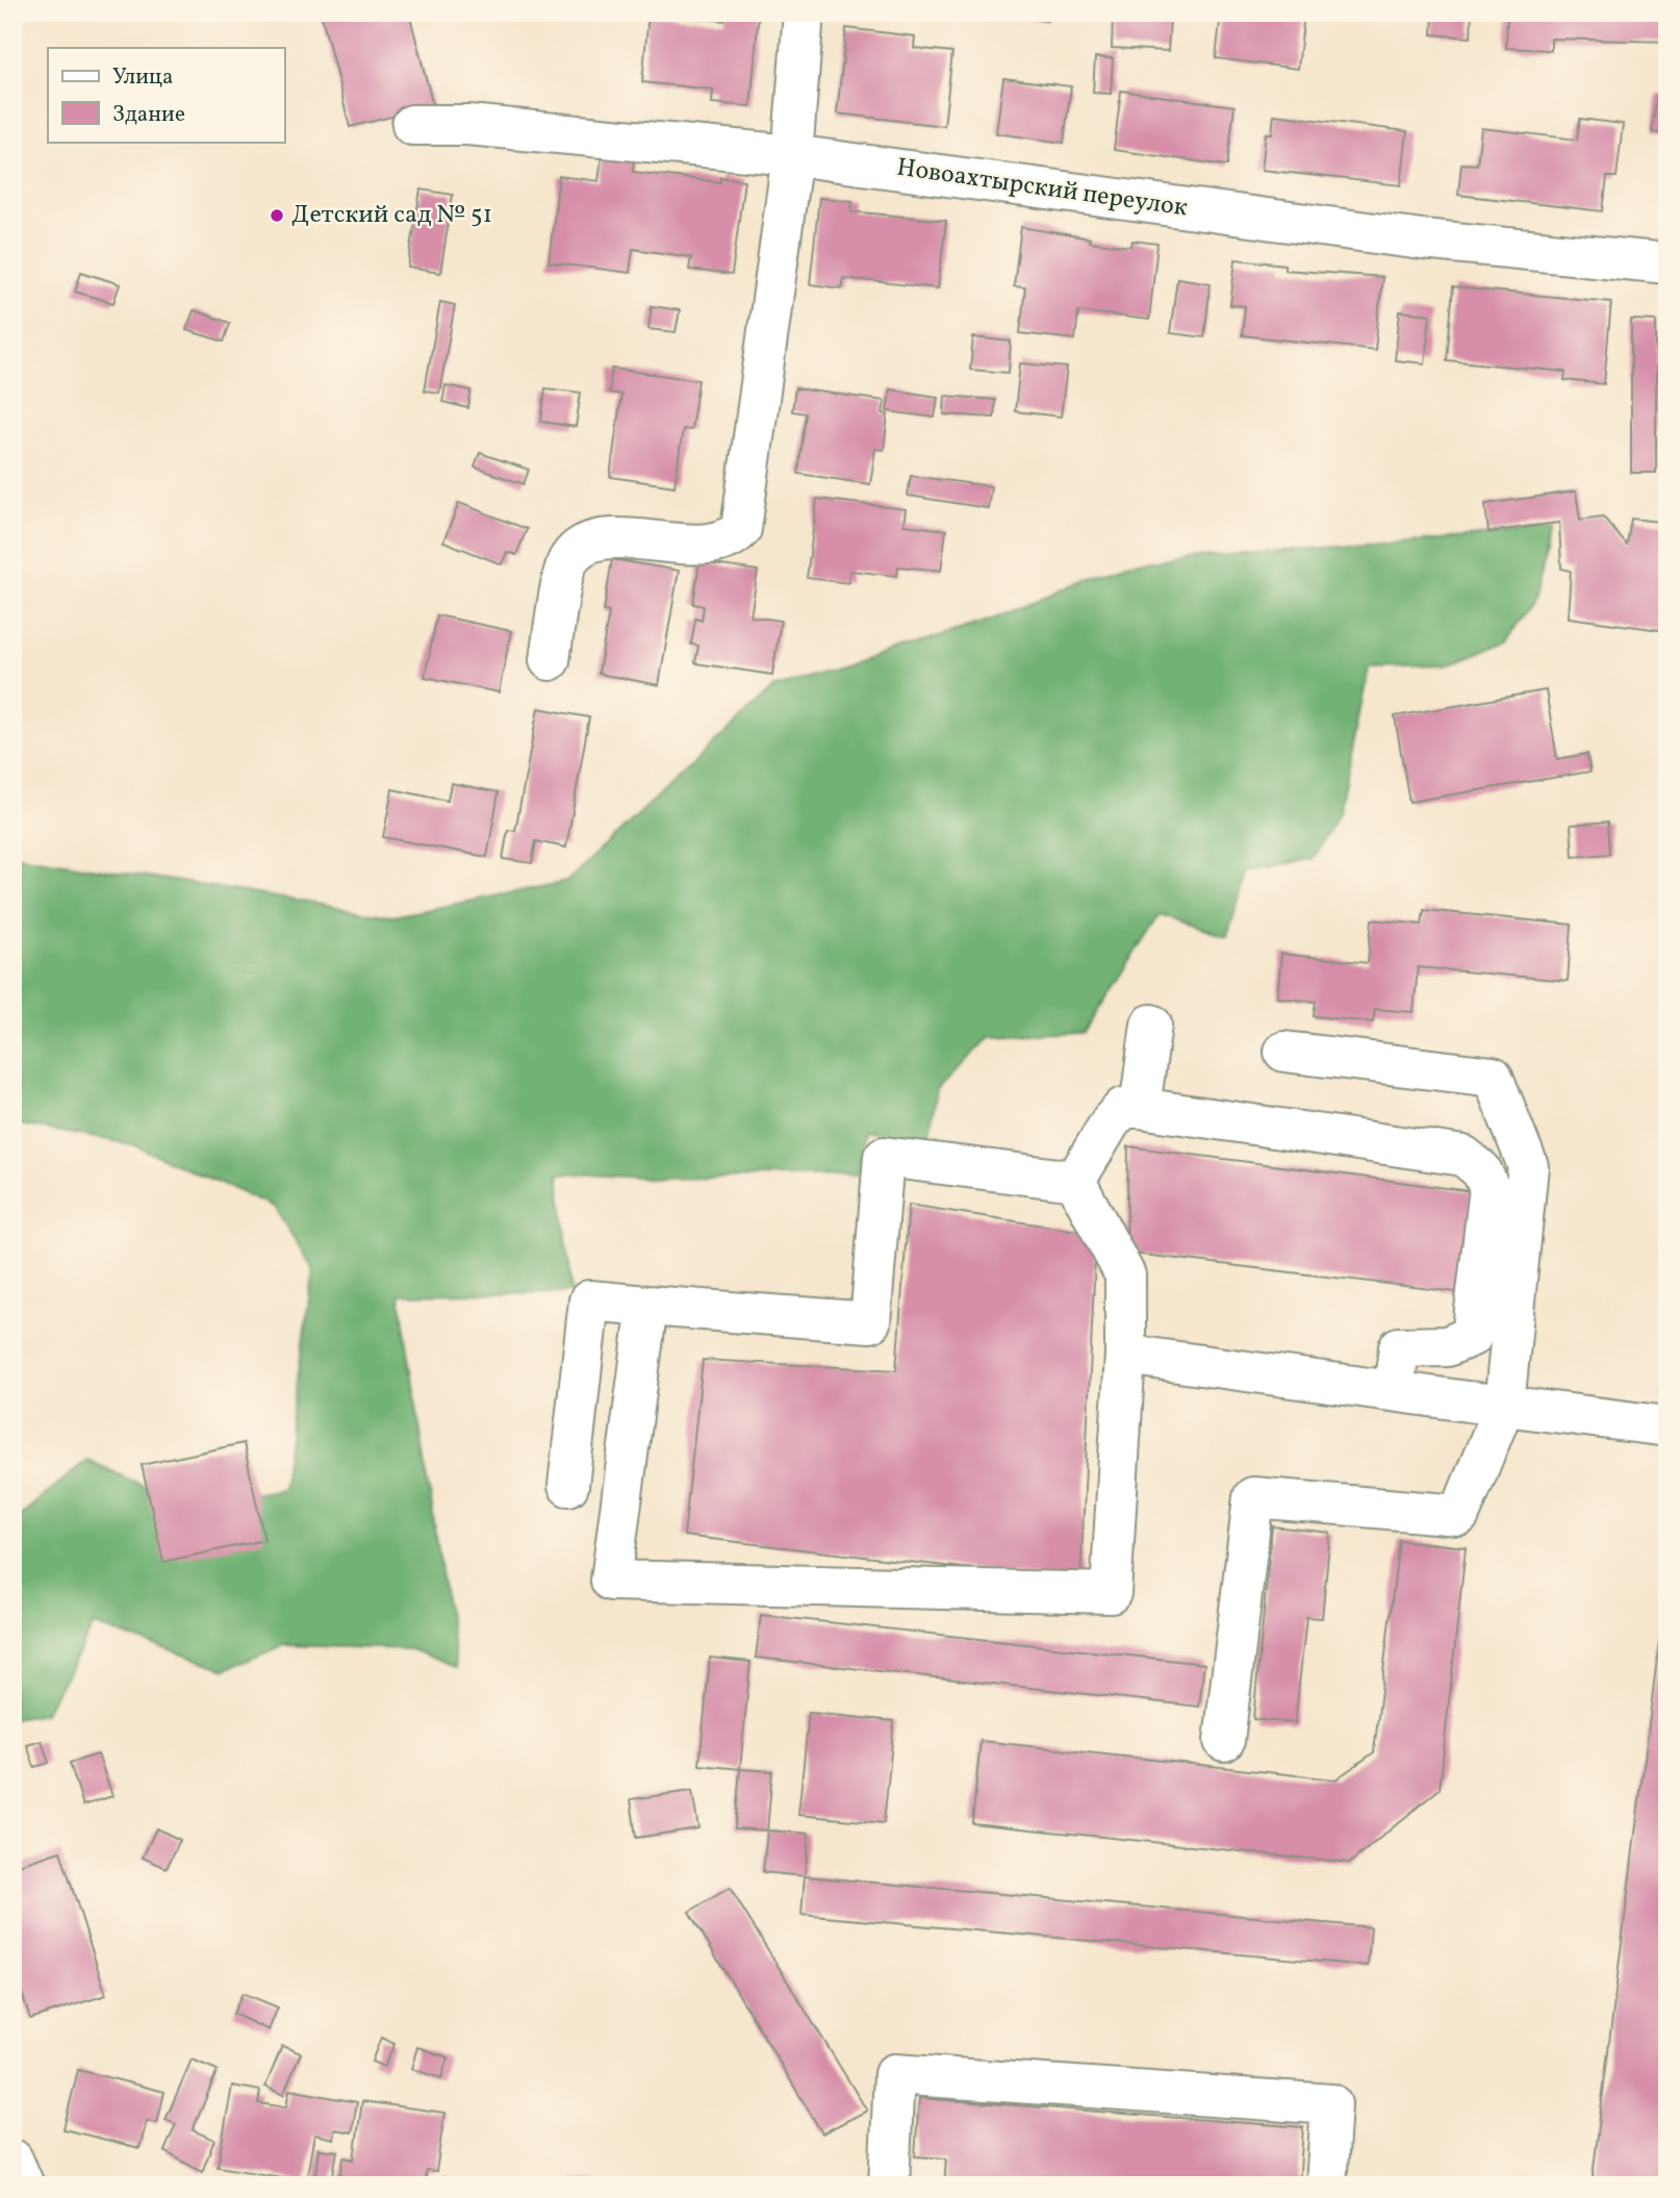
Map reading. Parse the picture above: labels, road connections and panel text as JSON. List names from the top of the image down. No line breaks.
{"streets":{"street":["Новоахтырский переулок"]},"places":["Детский сад № 51"],"legend":["Улица","Здание"]}
